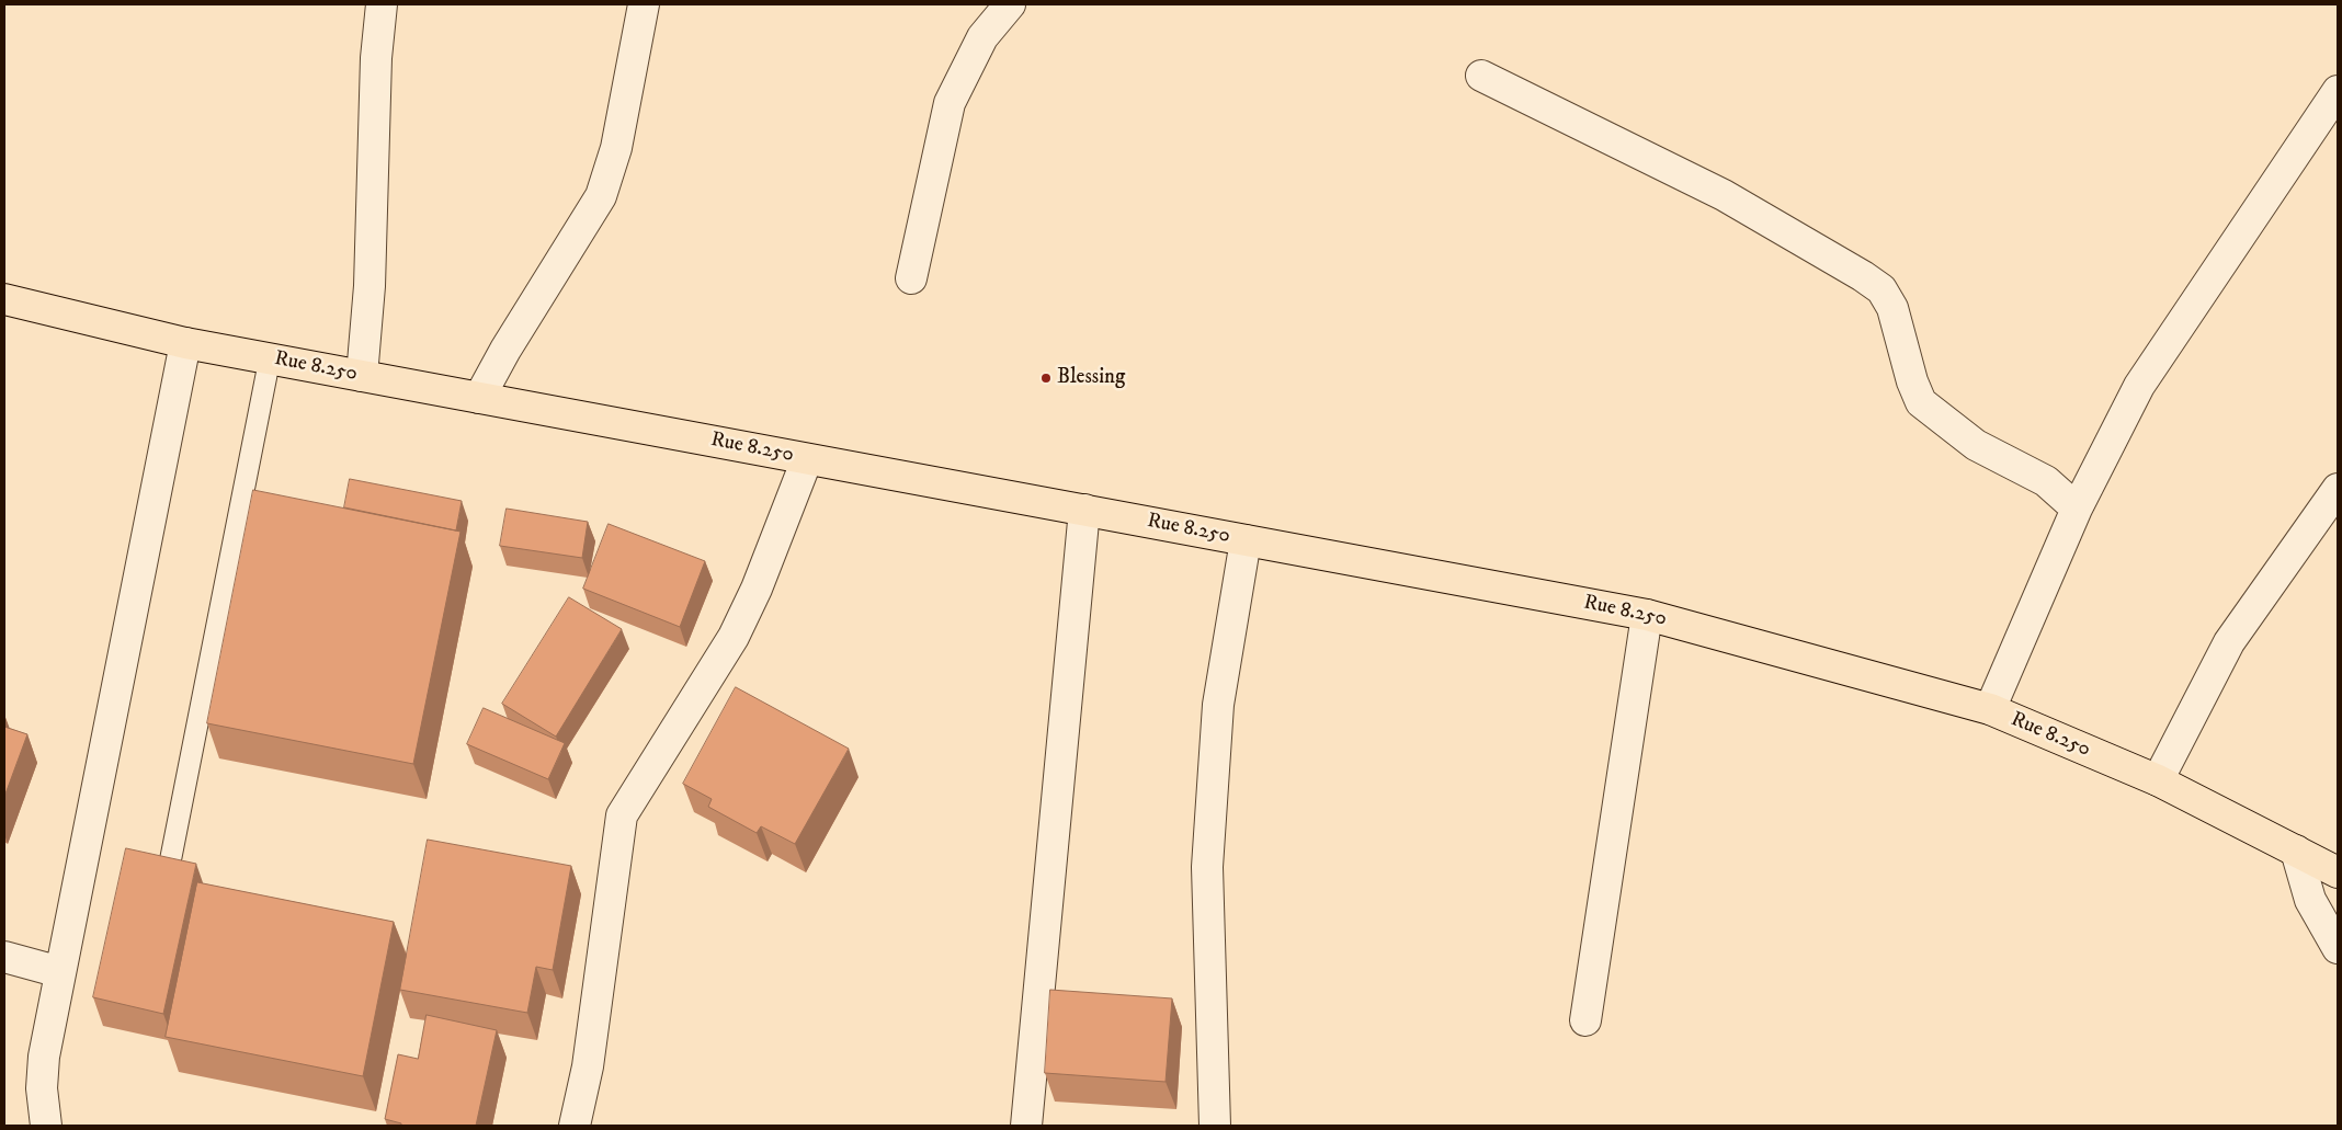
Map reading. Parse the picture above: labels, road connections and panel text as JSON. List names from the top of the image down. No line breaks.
{"streets":{"highway":["Rue 8.250"]},"places":["Blessing"]}
